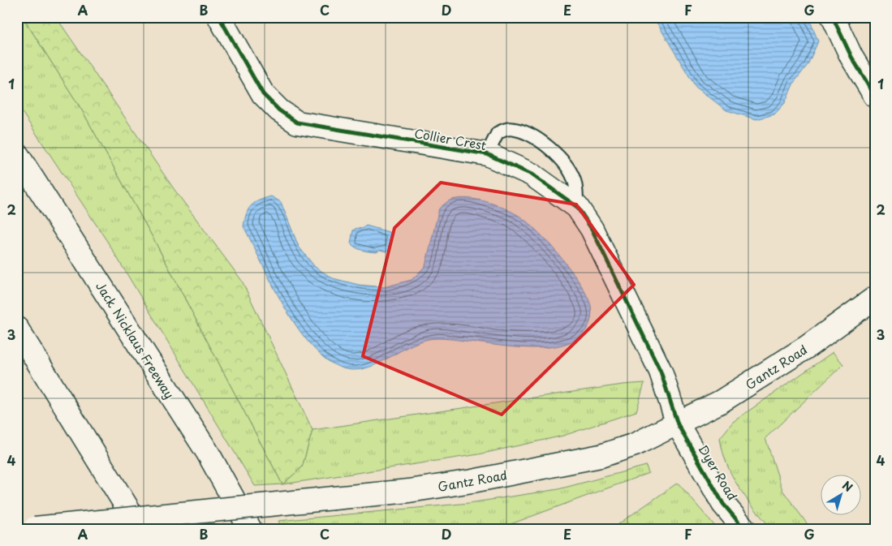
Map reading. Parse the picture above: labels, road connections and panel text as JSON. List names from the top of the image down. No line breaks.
{"streets":{"main road":["Collier Crest","Jack Nicklaus Freeway","Gantz Road","Dyer Road"]},"crossings":[["Collier Crest","Gantz Road"],["Collier Crest","Dyer Road"],["Gantz Road","Dyer Road"]],"north":"top right","grid":{"columns":["A","B","C","D","E","F","G"],"rows":["1","2","3","4"]}}
